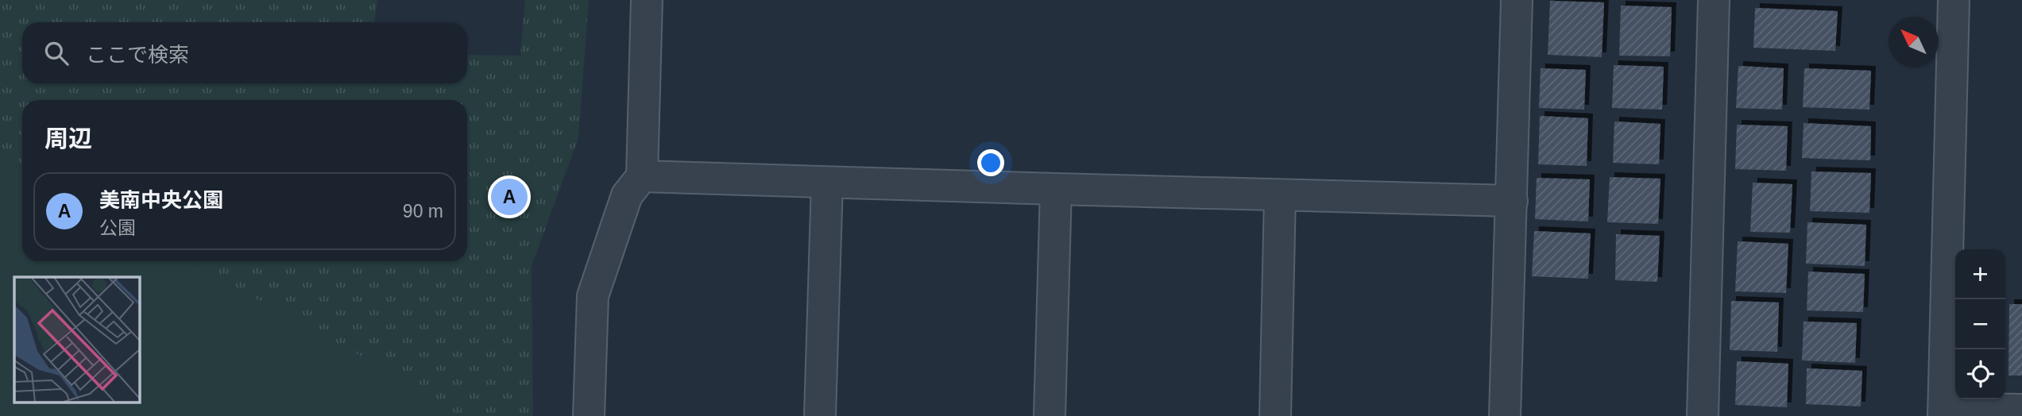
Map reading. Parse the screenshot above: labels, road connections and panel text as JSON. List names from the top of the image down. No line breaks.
{"north":"top left","page":{"search":"ここで検索","heading":"周辺","list":[{"mark":"A","name":"美南中央公園","note":"公園","value":"90 m"}],"pins":"A","map_buttons":["+","−"]}}
